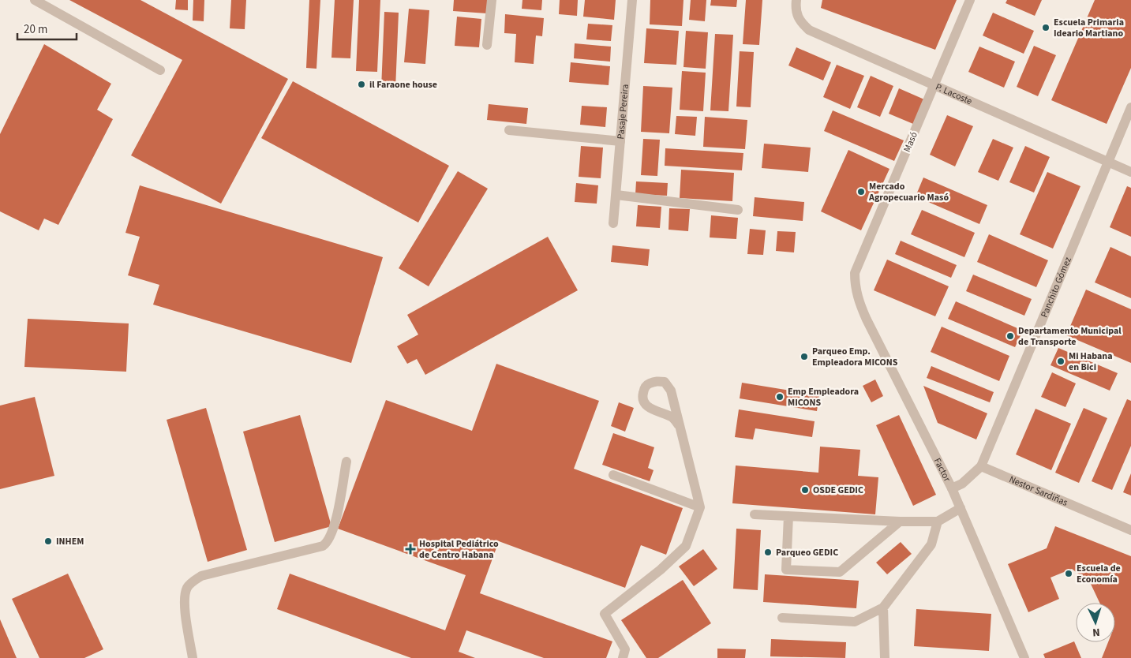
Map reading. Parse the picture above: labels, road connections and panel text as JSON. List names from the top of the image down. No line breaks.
{"streets":{"street":["P. Lacoste","Pasaje Pereira","Masó","Panchito Gómez","Factor","Nestor Sardiñas"]},"crossings":[["P. Lacoste","Masó"],["P. Lacoste","Panchito Gómez"],["Masó","Factor"],["Panchito Gómez","Nestor Sardiñas"]],"places":{"other":["Escuela Primaria Ideario Martiano","il Faraone house","Mercado Agropecuario Masó","Departamento Municipal de Transporte","Parqueo Emp. Empleadora MICONS","Mi Habana en Bici","Emp Empleadora MICONS","OSDE GEDIC","INHEM","Parqueo GEDIC","Escuela de Economía"],"health":["Hospital Pediátrico de Centro Habana"]},"scale_bar":"20 m","north":"bottom"}
